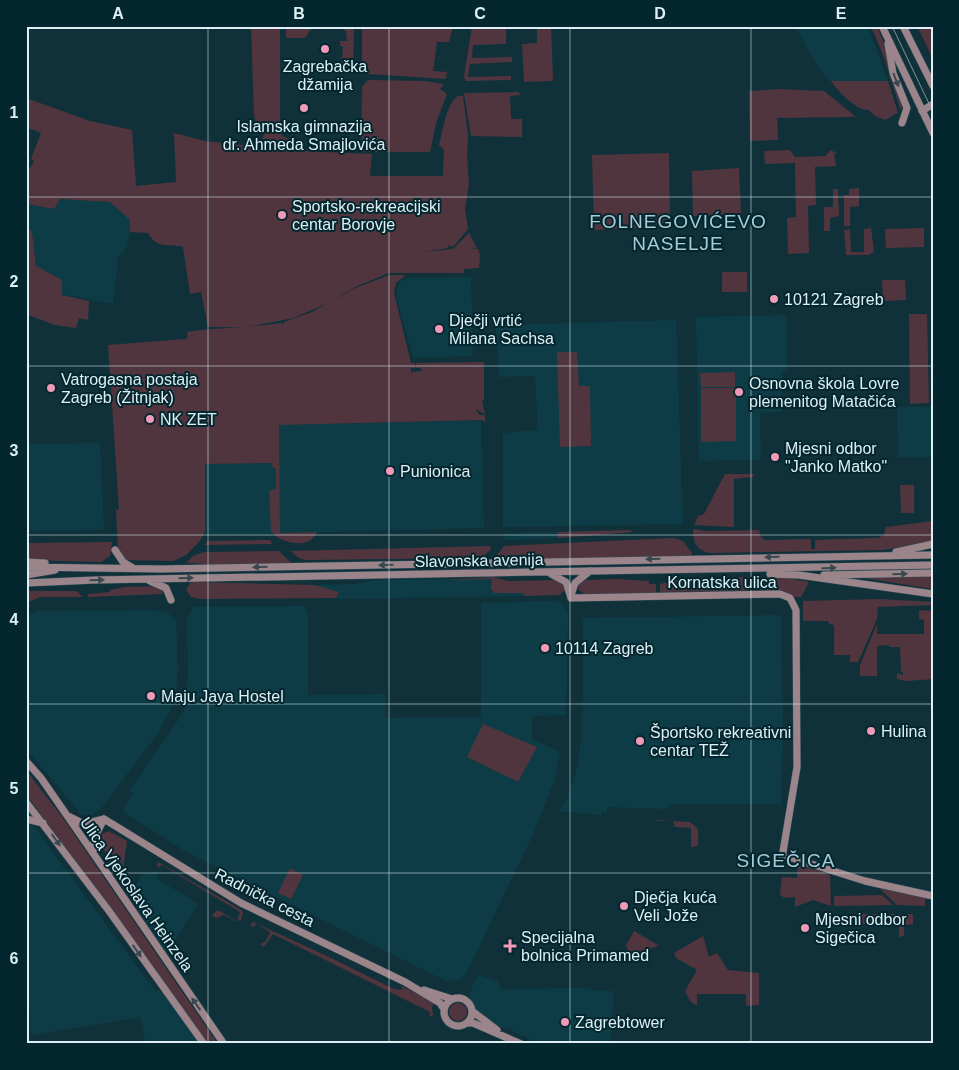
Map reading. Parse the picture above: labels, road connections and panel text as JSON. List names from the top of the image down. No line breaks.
{"streets":{"main road":["Slavonska avenija","Kornatska ulica","Ulica Vjekoslava Heinzela","Radnička cesta"]},"districts":["FOLNEGOVIĆEVO NASELJE","SIGEČICA"],"places":{"other":["Zagrebačka džamija","Islamska gimnazija dr. Ahmeda Smajlovića","Sportsko-rekreacijski centar Borovje","10121 Zagreb","Dječji vrtić Milana Sachsa","Vatrogasna postaja Zagreb (Žitnjak)","Osnovna škola Lovre plemenitog Matačića","NK ZET","Mjesni odbor \"Janko Matko\"","Punionica","10114 Zagreb","Maju Jaya Hostel","Hulina","Športsko rekreativni centar TEŽ","Dječja kuća Veli Jože","Mjesni odbor Sigečica","Zagrebtower"],"health":["Specijalna bolnica Primamed"]},"grid":{"columns":["A","B","C","D","E"],"rows":["1","2","3","4","5","6"]}}
